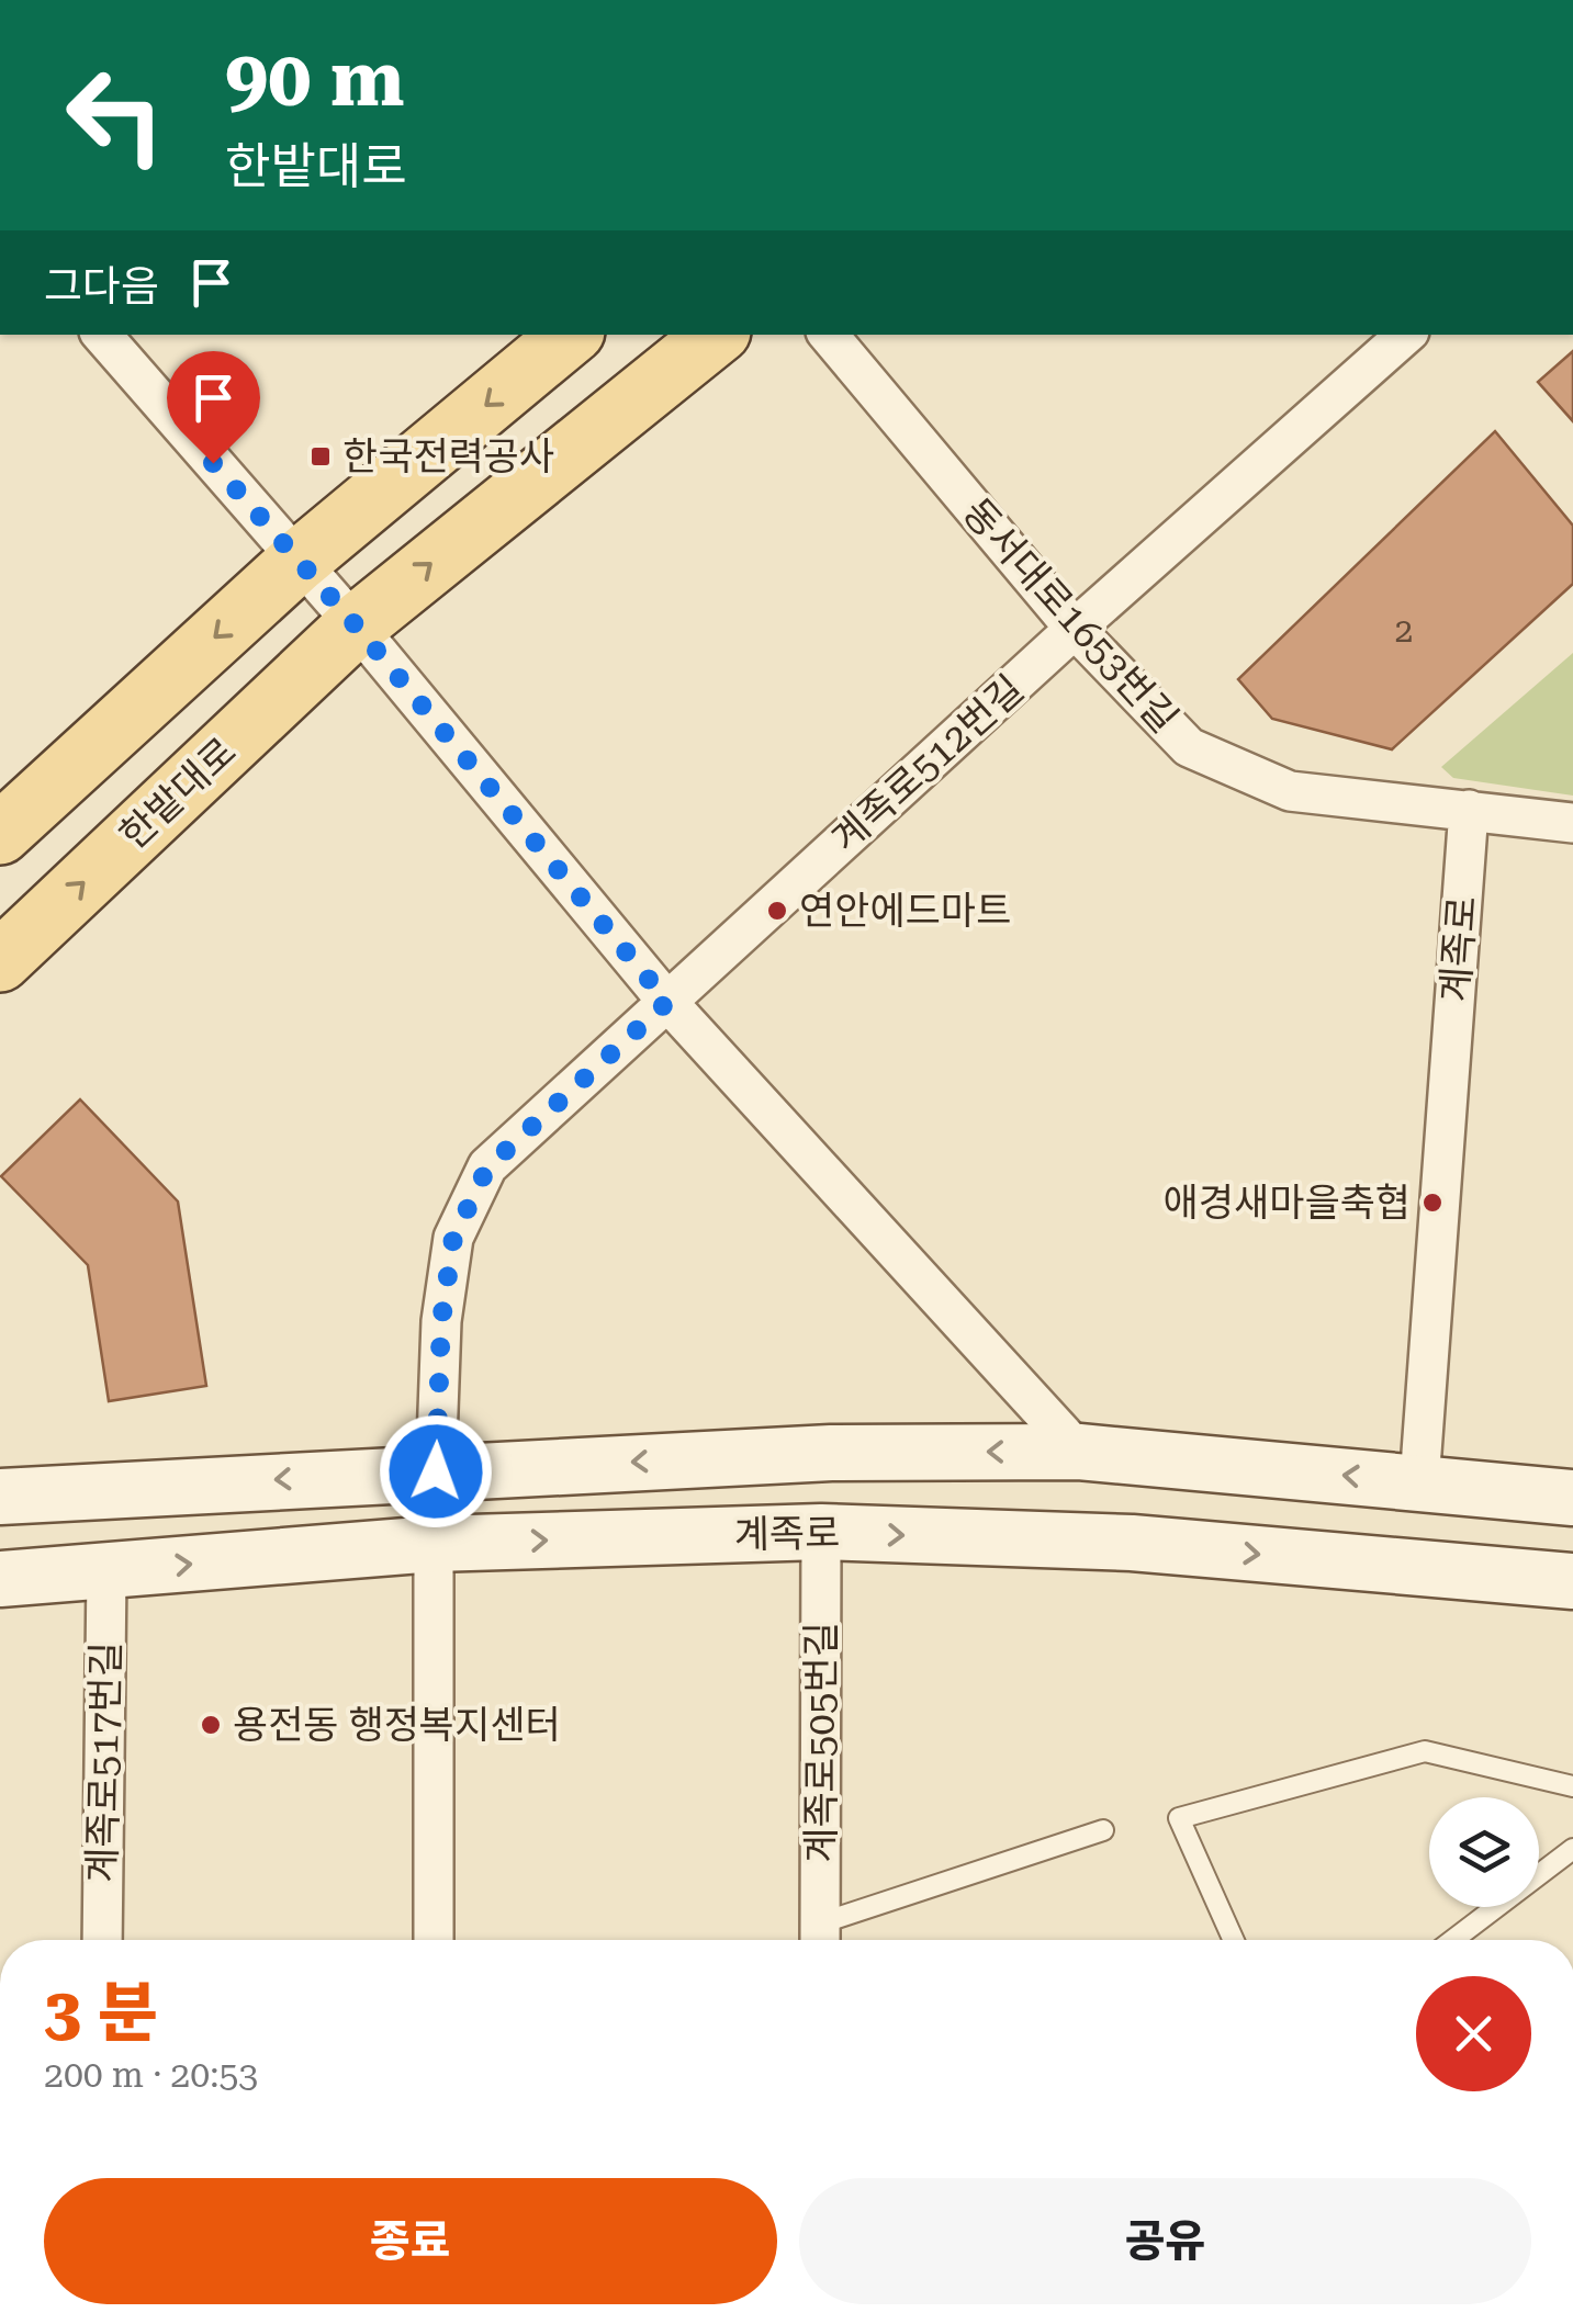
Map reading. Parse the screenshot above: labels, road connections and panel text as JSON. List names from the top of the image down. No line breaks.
{"streets":{"main road":["한밭대로","계족로"],"street":["동서대로1653번길","계족로512번길","계족로505번길","계족로517번길"]},"crossings":[["동서대로1653번길","계족로512번길"],["동서대로1653번길","계족로"],["계족로512번길","계족로"],["계족로","계족로505번길"],["계족로","계족로517번길"]],"places":{"transit":["한국전력공사"],"other":["연안에드마트","애경새마을축협","용전동 행정복지센터"]},"house_numbers":["2"],"page":{"turn":["90 m","한밭대로"],"then":"그다음","heading":["3 분","200 m · 20:53"],"buttons":["종료","공유"]}}
